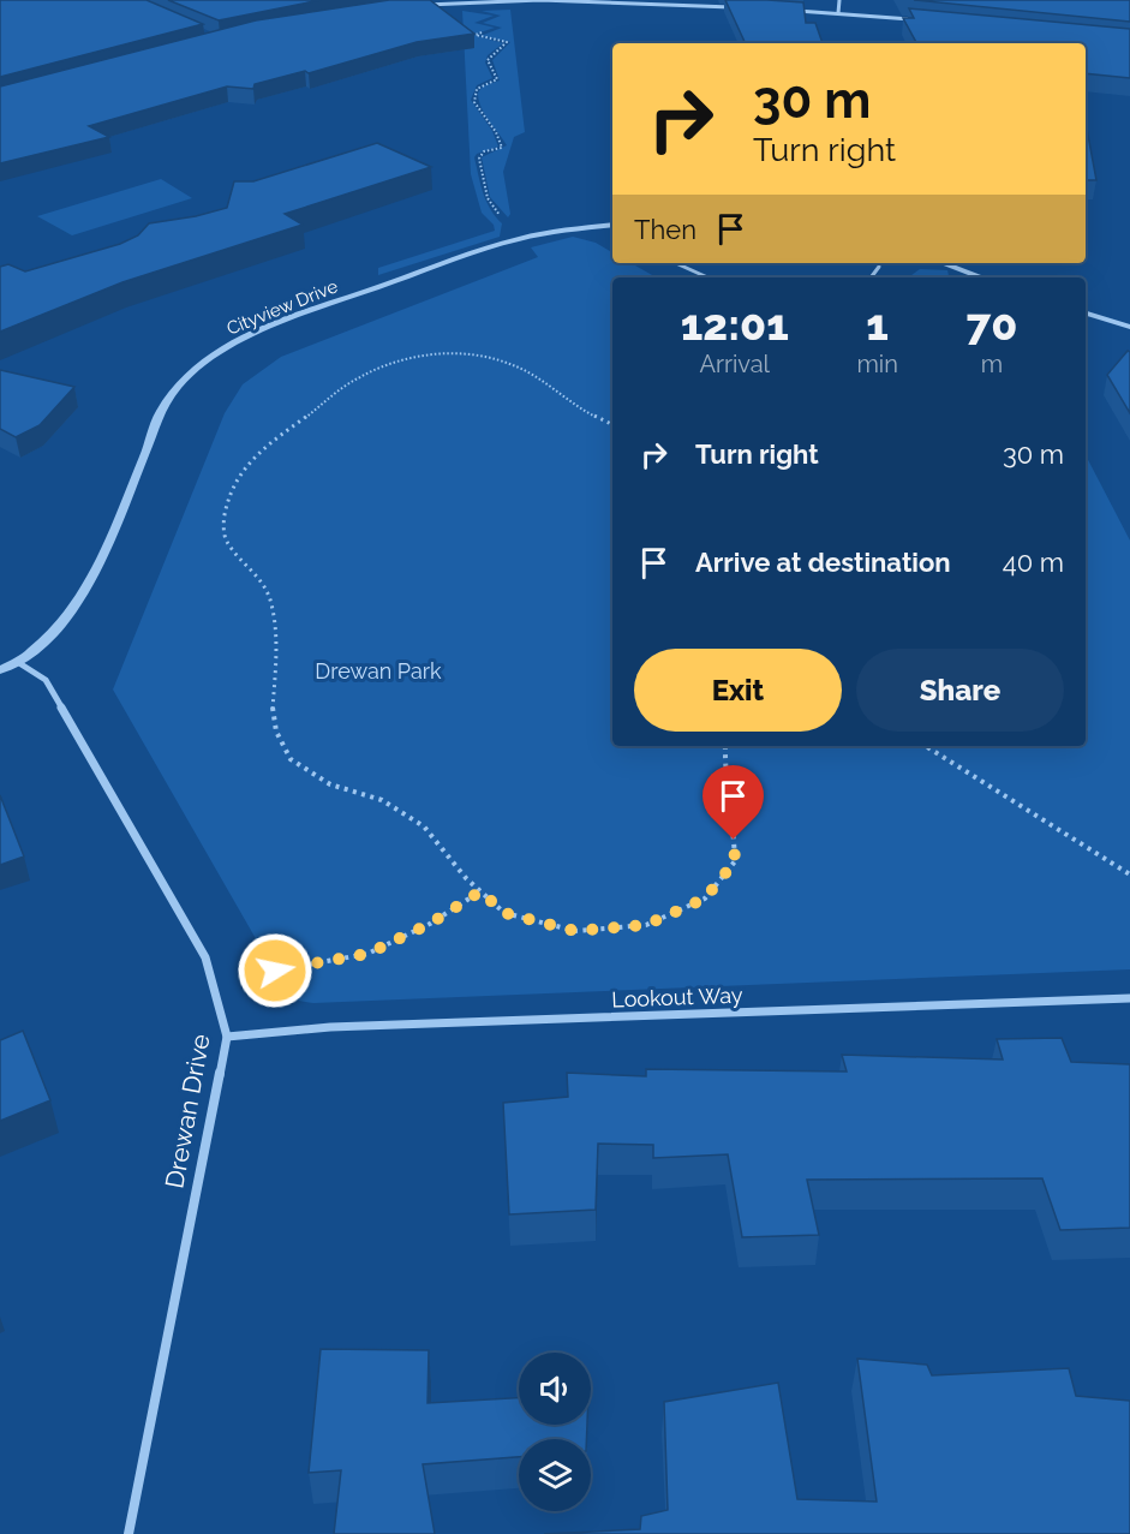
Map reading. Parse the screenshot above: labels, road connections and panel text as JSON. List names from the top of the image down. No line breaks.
{"streets":{"street":["Cityview Drive","Lookout Way","Drewan Drive"]},"crossings":[["Cityview Drive","Drewan Drive"],["Lookout Way","Drewan Drive"]],"parks":["Drewan Park"],"page":{"turn":["30 m","Turn right"],"then":"Then","eta":["12:01","Arrival","1","min","70","m"],"list":[{"name":"Turn right","value":"30 m"},{"name":"Arrive at destination","value":"40 m"}],"buttons":["Exit","Share"]}}
